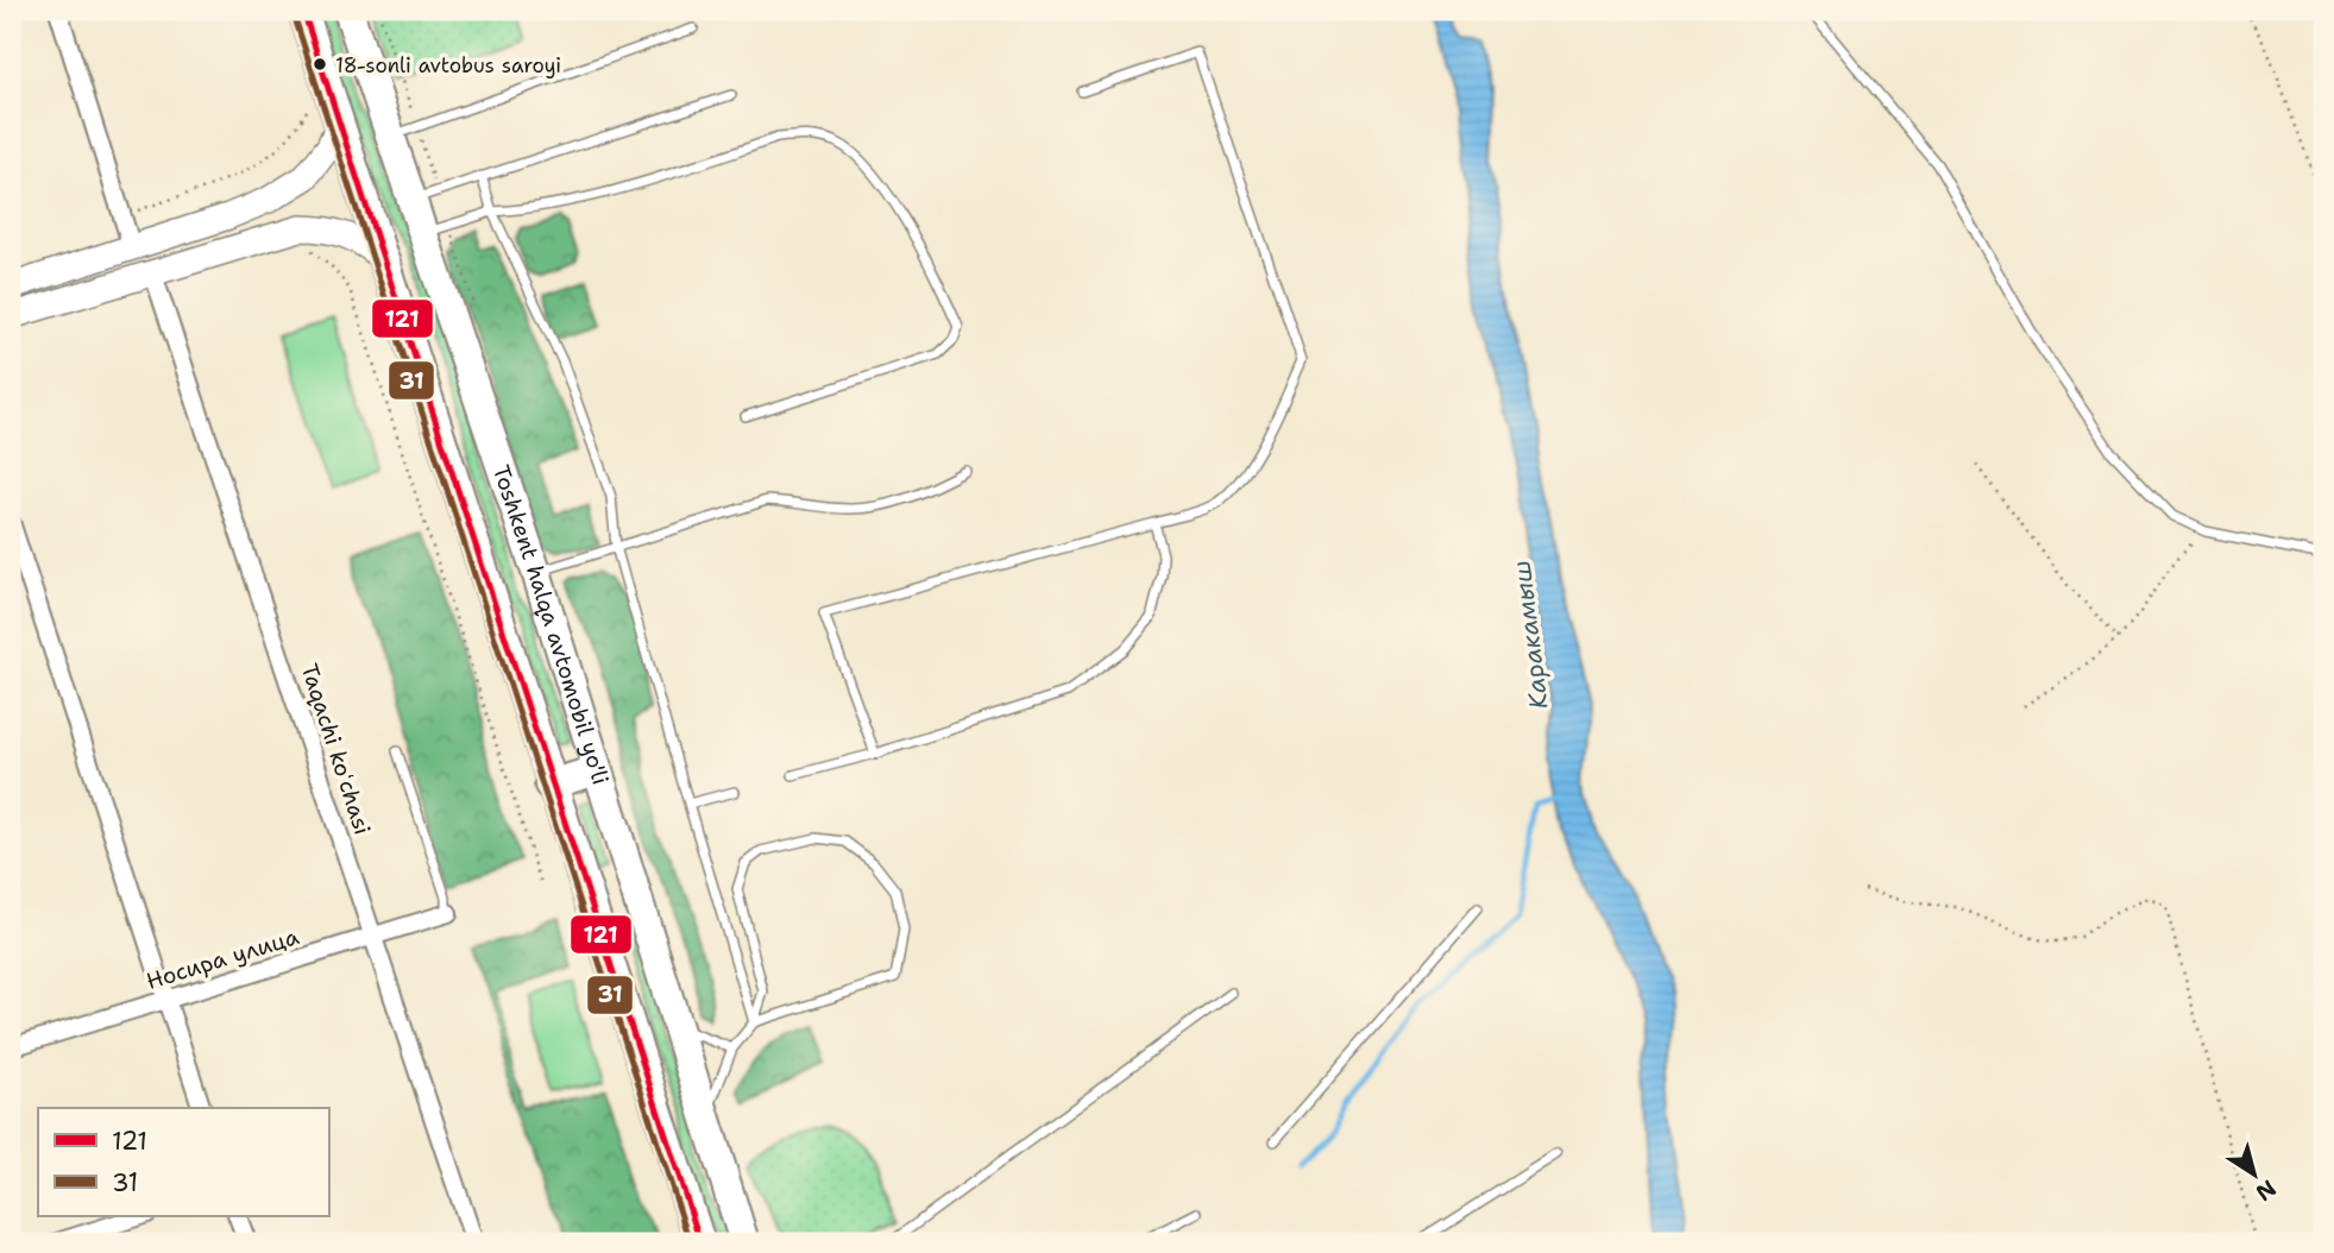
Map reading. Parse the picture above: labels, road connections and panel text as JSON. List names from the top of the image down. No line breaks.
{"streets":{"highway":["Toshkent halqa avtomobil yo'li"],"street":["Taqachi koʻchasi","Носира улица"]},"crossings":[["Taqachi koʻchasi","Носира улица"]],"water":["Каракамыш"],"places":["18-sonli avtobus saroyi"],"lines":["transit line 121","transit line 31"],"legend":["121","31"],"north":"bottom right"}
